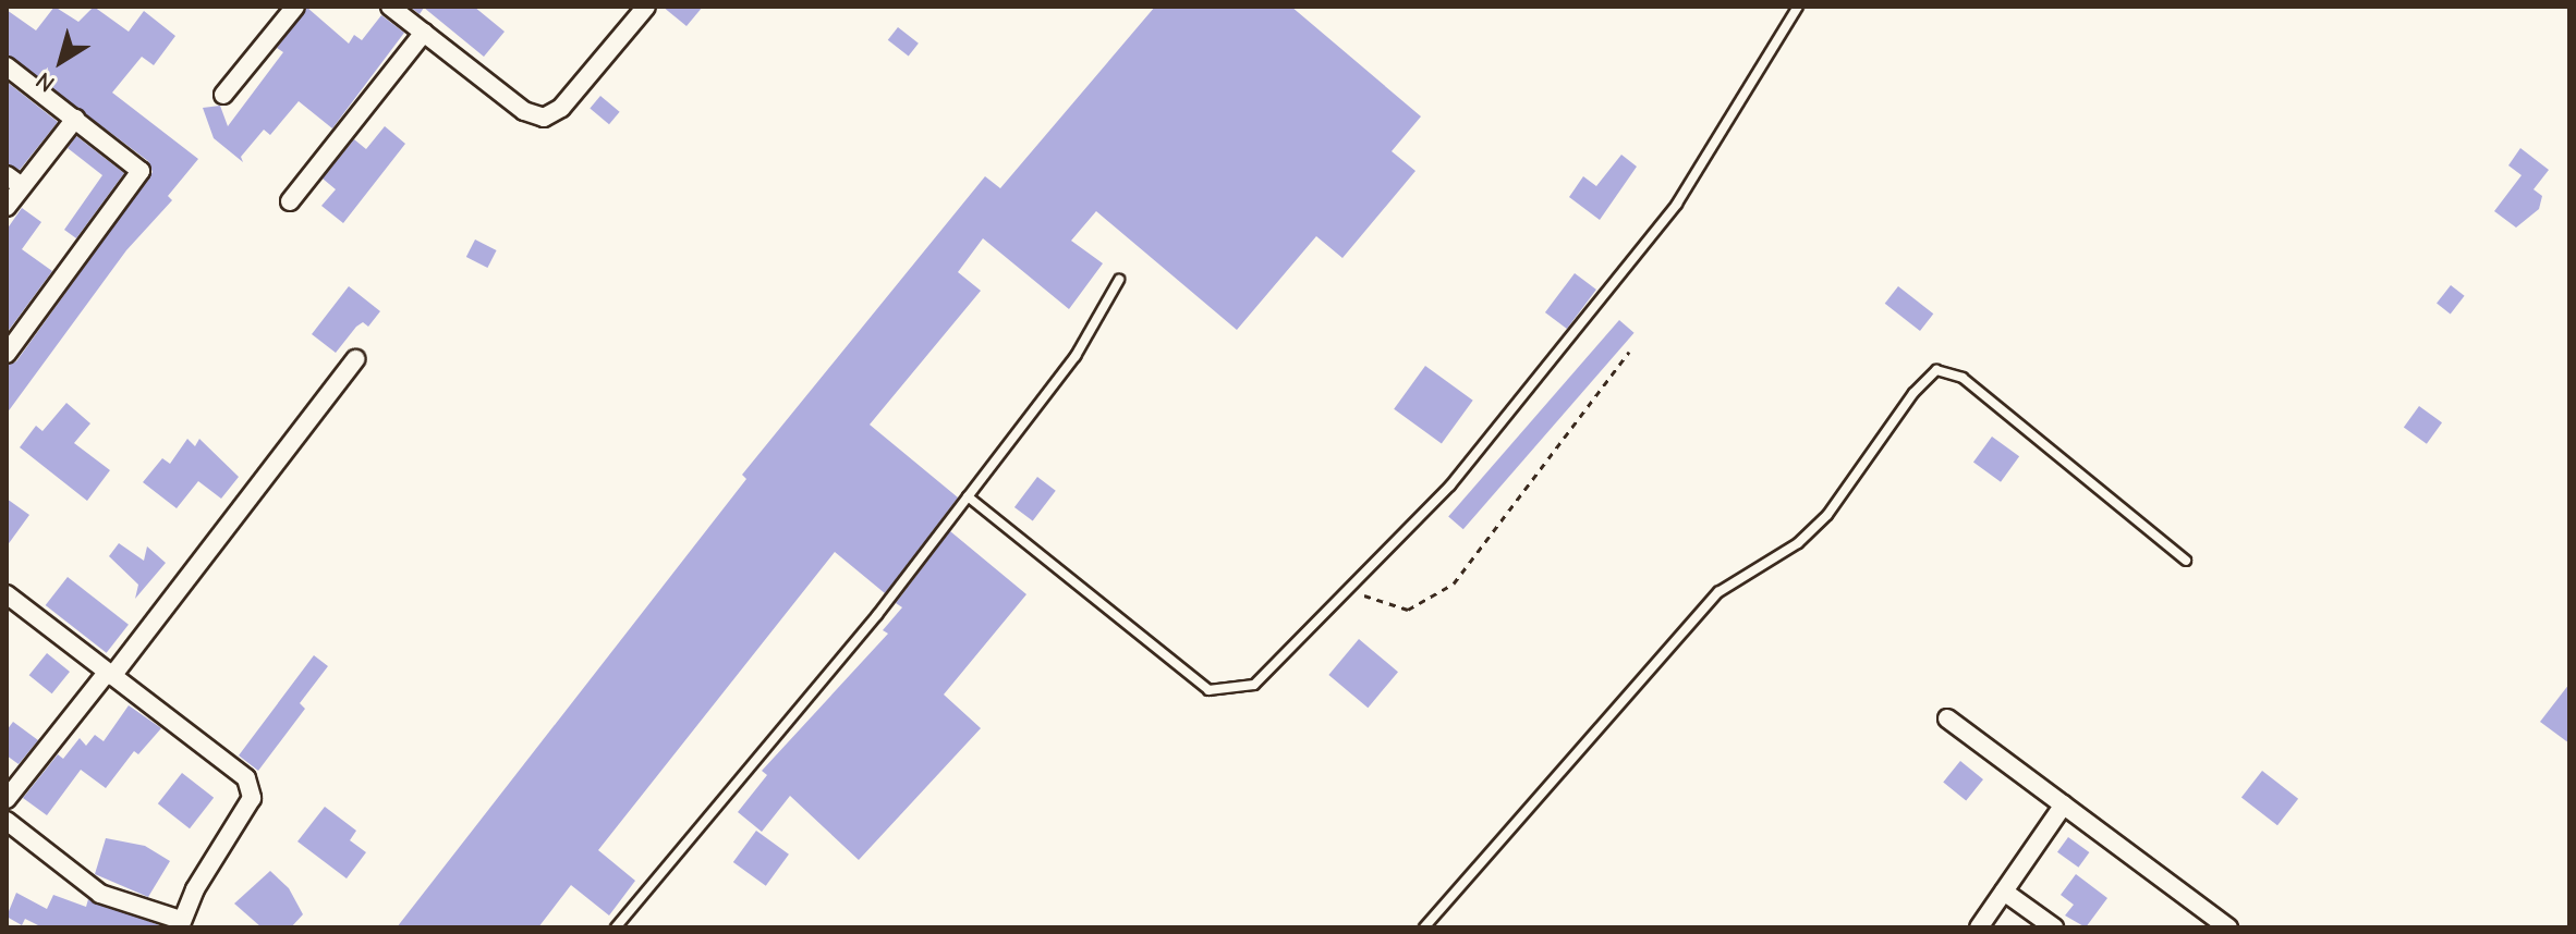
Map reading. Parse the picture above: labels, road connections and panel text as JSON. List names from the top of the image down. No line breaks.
{"north":"bottom left"}
